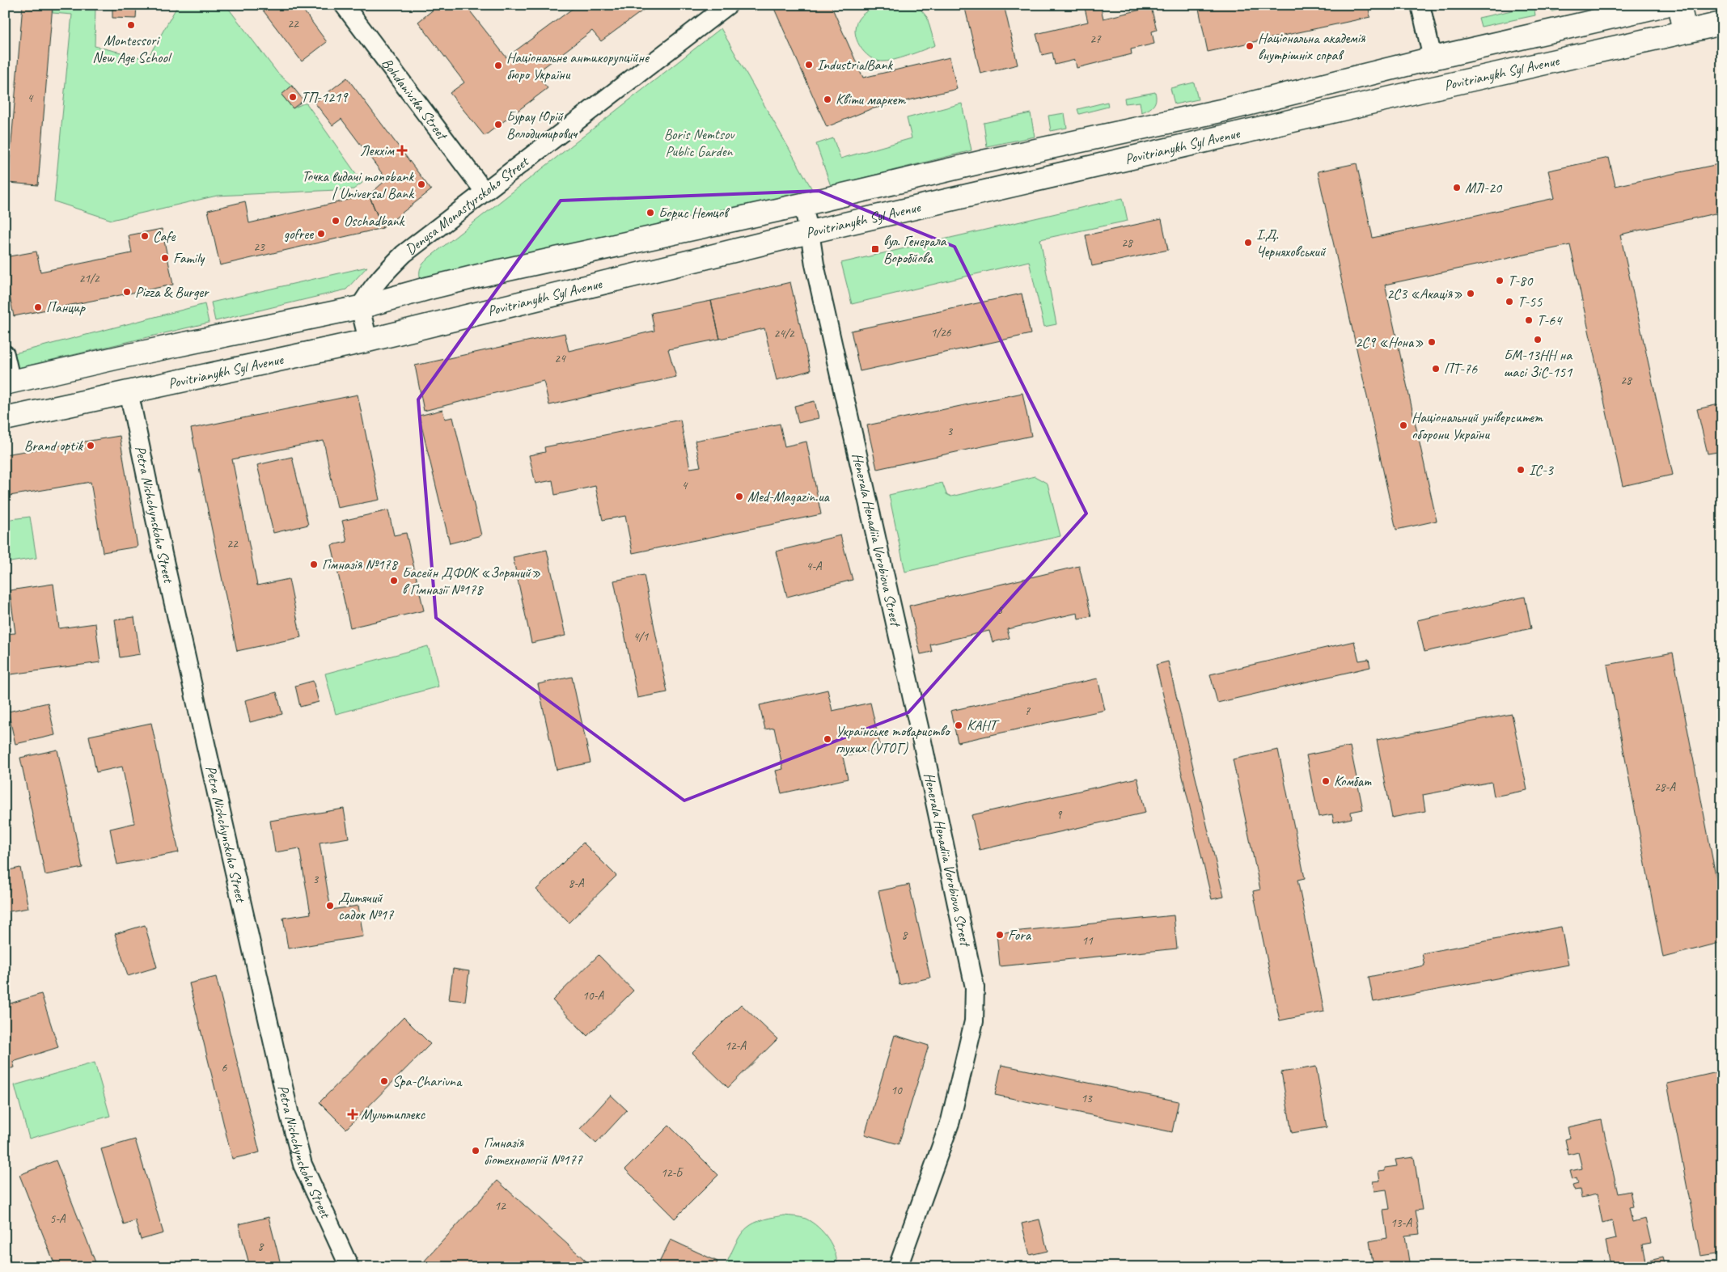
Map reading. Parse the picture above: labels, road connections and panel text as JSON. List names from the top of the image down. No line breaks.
{"streets":{"main road":["Povitrianykh Syl Avenue"],"street":["Bohdanivska Street","Denysa Monastyrskoho Street","Petra Nishchynskoho Street","Henerala Henadiia Vorobiova Street"]},"crossings":[["Povitrianykh Syl Avenue","Denysa Monastyrskoho Street"],["Povitrianykh Syl Avenue","Petra Nishchynskoho Street"],["Povitrianykh Syl Avenue","Henerala Henadiia Vorobiova Street"],["Bohdanivska Street","Denysa Monastyrskoho Street"]],"parks":["Boris Nemtsov Public Garden"],"places":{"other":["Montessori New Age School","Національна академія внутрішніх справ","IndustrialBank","Національне антикорупційне бюро України","ТП-1219","Квіти маркет","Бурау Юрій Володимирович","Точка видачі monobank | Universal Bank","МЛ-20","Борис Немцов","Oschadbank","gofree","Cafe","І.Д. Черняховський","Family","Т-80","Pizza & Burger","2С3 «Акація»","Т-55","Панцир","Т-64","БМ-13НН на шасі ЗіС-151","2С9 «Нона»","ПТ-76","Національний університет оборони України","Brand optik","ІС-3","Med-Magazin.ua","Гімназія №178","Басейн ДФОК «Зоряний» в Гімназії №178","КАНТ","Українське товариство глухих (УТОГ)","Комбат","Дитячий садок №17","Fora","Spa-Charivna","Гімназія біотехнологій №177"],"health":["Лекхім","Мультиплекс"],"transit":["вул. Генерала Воробйова"]},"house_numbers":["22","27","4","28","23","21/2","1/26","24/2","24","28","3","4","22","4-А","5","4/1","7","28-А","9","3","8-А","8","11","10-А","12-А","6","10","13","12-Б","12","5-А","13-А","8"]}
